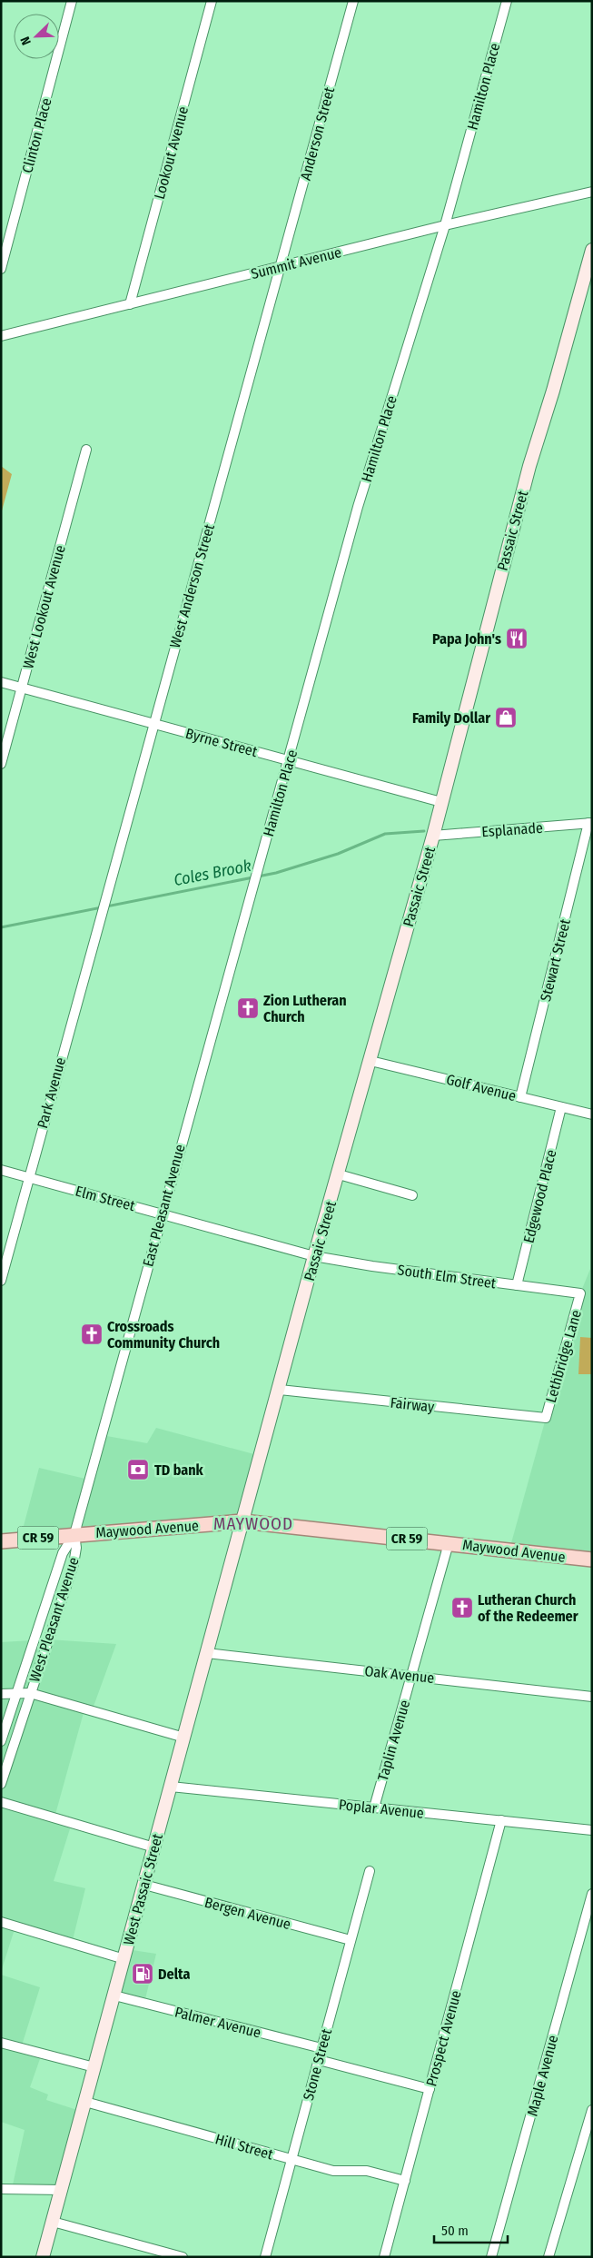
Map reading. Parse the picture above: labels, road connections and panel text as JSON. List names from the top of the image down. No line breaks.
{"streets":{"main road":["Passaic Street","Maywood Avenue","CR 59","West Passaic Street"],"street":["Hamilton Place","Anderson Street","Clinton Place","Lookout Avenue","Summit Avenue","West Anderson Street","West Lookout Avenue","Byrne Street","Esplanade","Stewart Street","Golf Avenue","Park Avenue","Edgewood Place","Elm Street","East Pleasant Avenue","South Elm Street","Lethbridge Lane","Fairway","West Pleasant Avenue","Oak Avenue","Taplin Avenue","Poplar Avenue","Bergen Avenue","Palmer Avenue","Prospect Avenue","Stone Street","Maple Avenue","Hill Street"]},"crossings":[["Hamilton Place","Summit Avenue"],["Hamilton Place","Byrne Street"],["Hamilton Place","East Pleasant Avenue"],["Anderson Street","Summit Avenue"],["Anderson Street","West Anderson Street"],["Lookout Avenue","Summit Avenue"],["Summit Avenue","West Anderson Street"],["Passaic Street","Byrne Street"],["Passaic Street","Esplanade"],["Passaic Street","Golf Avenue"],["Passaic Street","Elm Street"],["Passaic Street","South Elm Street"],["Passaic Street","Fairway"],["Passaic Street","Maywood Avenue"],["Passaic Street","West Passaic Street"],["West Anderson Street","Byrne Street"],["West Anderson Street","Park Avenue"],["West Lookout Avenue","Byrne Street"],["Esplanade","Stewart Street"],["Stewart Street","Golf Avenue"],["Golf Avenue","Edgewood Place"],["Park Avenue","Elm Street"],["Edgewood Place","South Elm Street"],["Elm Street","East Pleasant Avenue"],["Elm Street","South Elm Street"],["East Pleasant Avenue","Maywood Avenue"],["East Pleasant Avenue","West Pleasant Avenue"],["South Elm Street","Lethbridge Lane"],["Lethbridge Lane","Fairway"],["Maywood Avenue","West Pleasant Avenue"],["Maywood Avenue","Taplin Avenue"],["Maywood Avenue","West Passaic Street"],["Oak Avenue","Taplin Avenue"],["Oak Avenue","West Passaic Street"],["Taplin Avenue","Poplar Avenue"],["Poplar Avenue","West Passaic Street"],["Poplar Avenue","Prospect Avenue"],["West Passaic Street","Bergen Avenue"],["West Passaic Street","Palmer Avenue"],["West Passaic Street","Hill Street"],["Bergen Avenue","Stone Street"],["Palmer Avenue","Stone Street"],["Prospect Avenue","Hill Street"],["Stone Street","Hill Street"]],"districts":["MAYWOOD"],"water":["Coles Brook"],"places":{"restaurant":["Papa John's"],"shop":["Family Dollar"],"church":["Zion Lutheran Church","Crossroads Community Church","Lutheran Church of the Redeemer"],"bank":["TD bank"],"fuel station":["Delta"]},"scale_bar":"50 m","north":"bottom left"}
